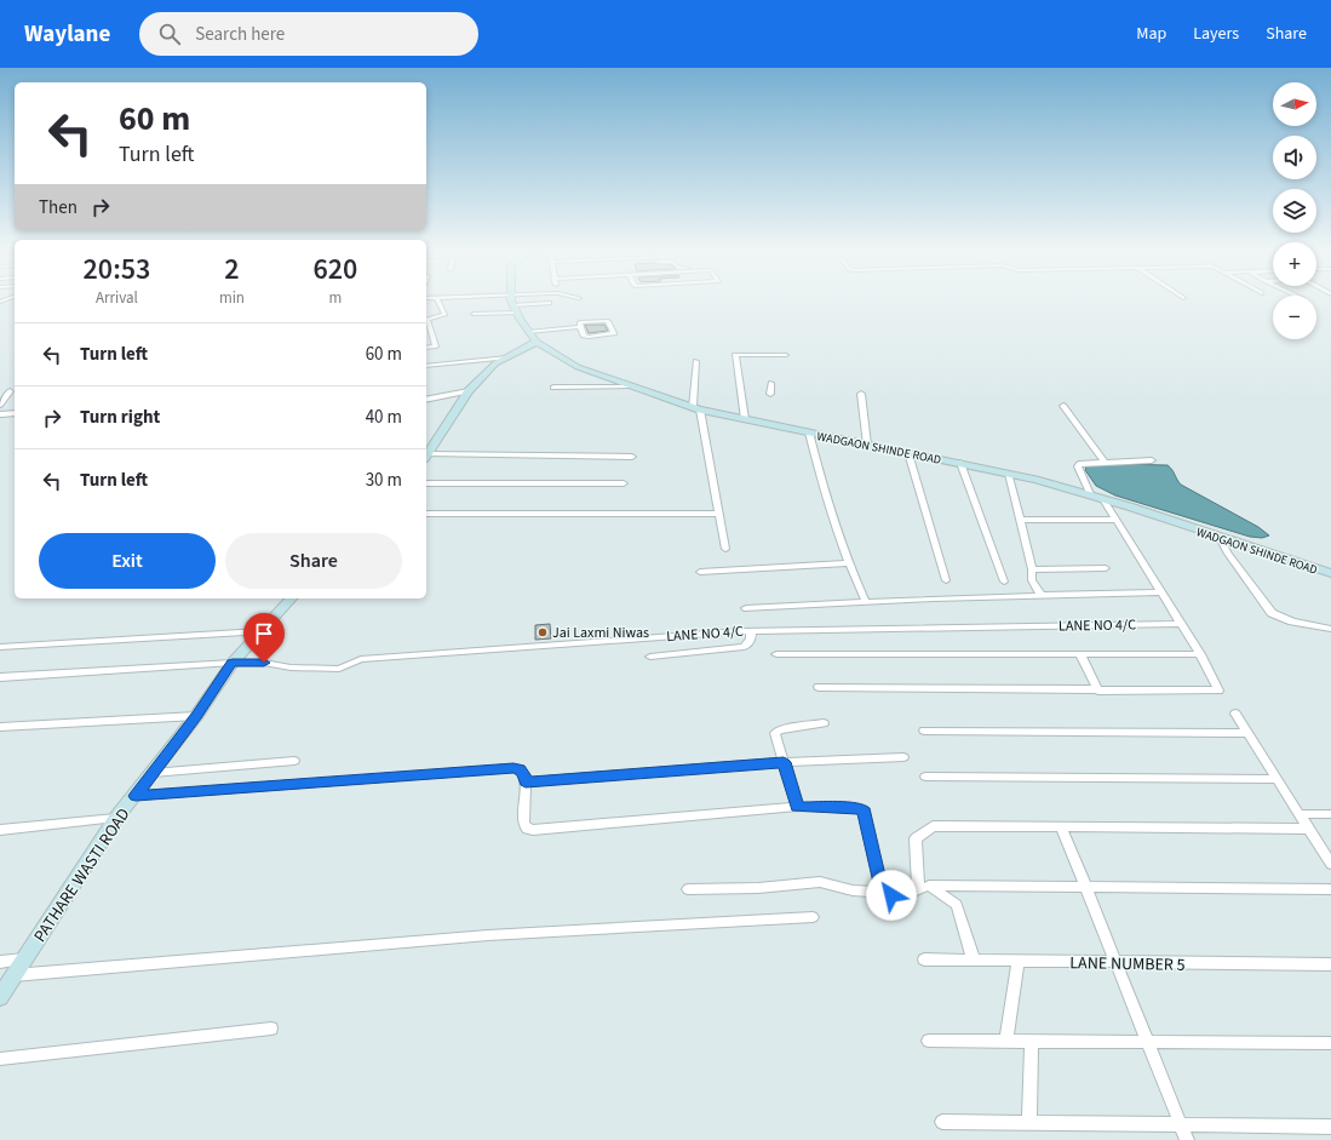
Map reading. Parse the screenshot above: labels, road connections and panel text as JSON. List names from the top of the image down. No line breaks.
{"streets":{"street":["WADGAON SHINDE ROAD","LANE NO 4/C","PATHARE WASTI ROAD","LANE NUMBER 5"]},"crossings":[["LANE NO 4/C","PATHARE WASTI ROAD"]],"places":["Jai Laxmi Niwas"],"north":"right","page":{"header":"Waylane","search":"Search here","nav":["Map","Layers","Share"],"map_buttons":["+","−"],"turn":["60 m","Turn left"],"then":"Then","eta":["20:53","Arrival","2","min","620","m"],"list":[{"name":"Turn left","value":"60 m"},{"name":"Turn right","value":"40 m"},{"name":"Turn left","value":"30 m"}],"buttons":["Exit","Share"]}}
